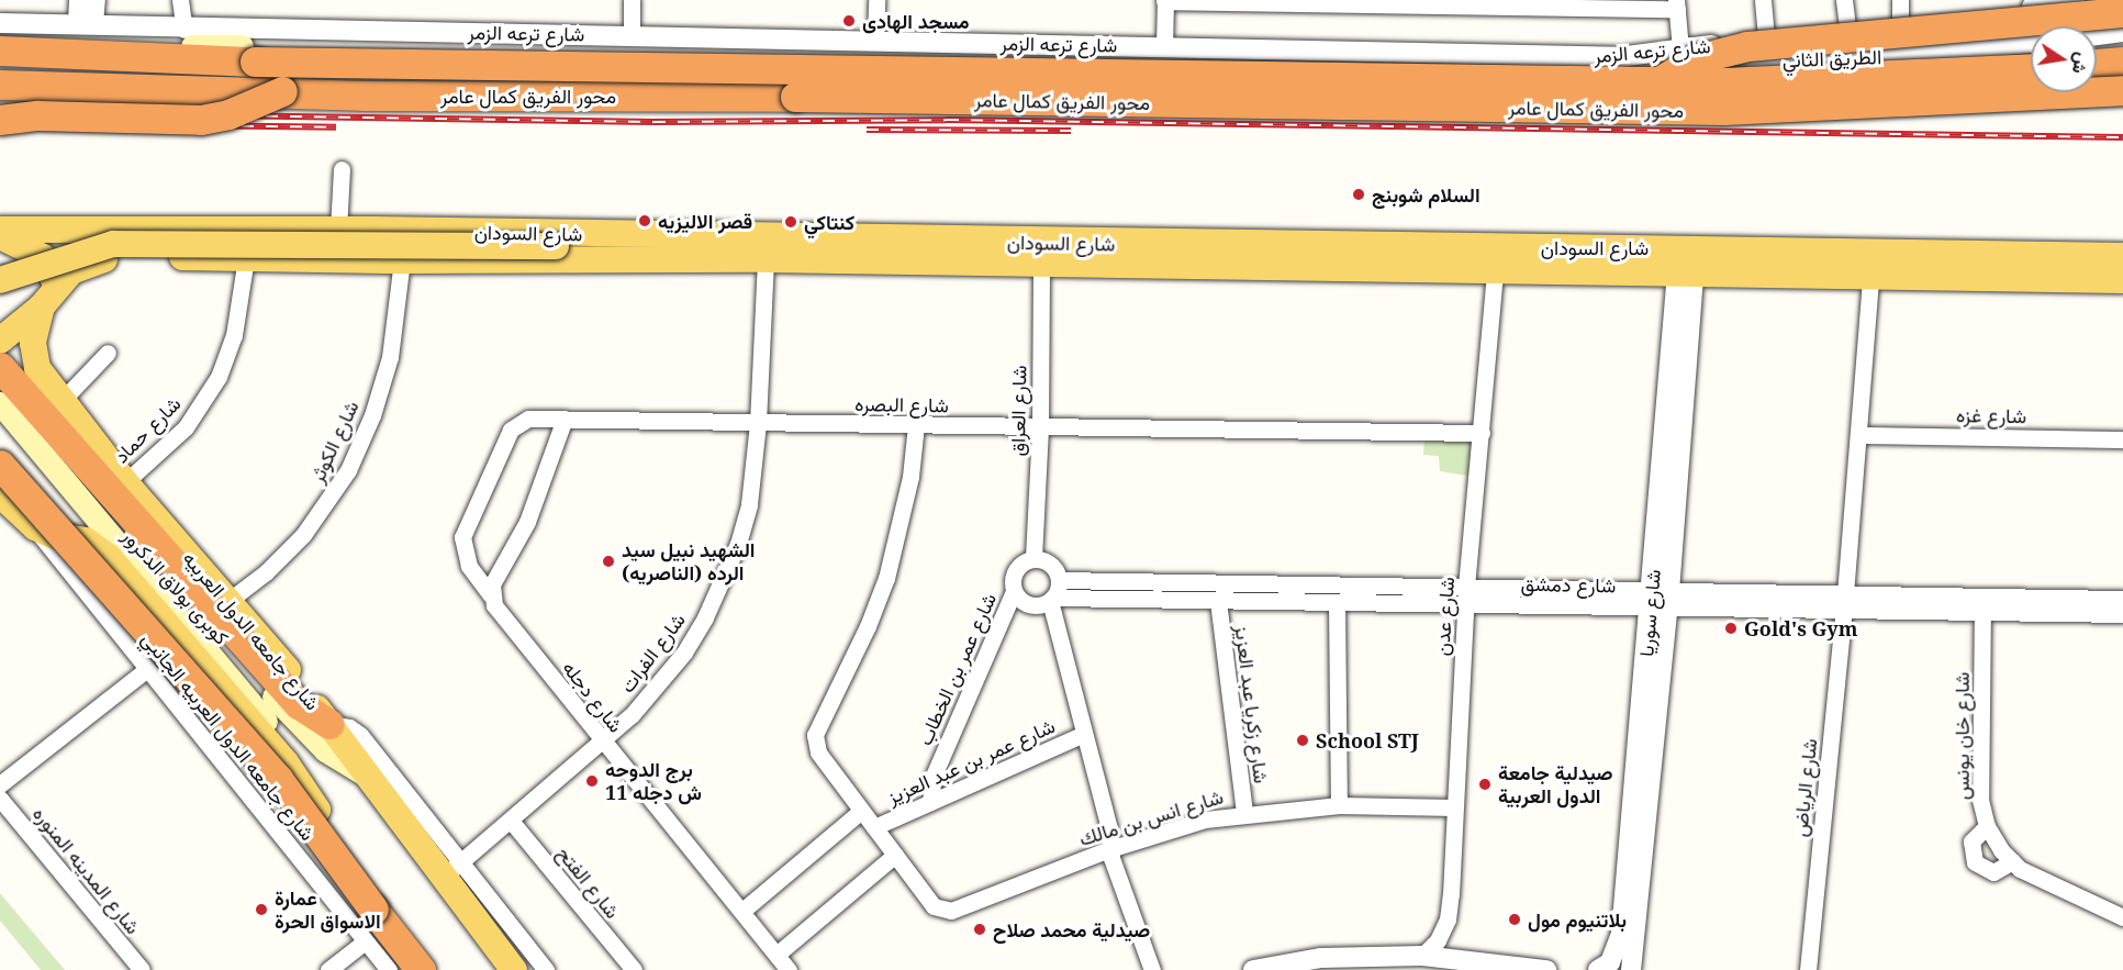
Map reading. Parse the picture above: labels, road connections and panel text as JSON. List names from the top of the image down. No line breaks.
{"streets":{"highway":["محور الفريق كمال عامر"],"main road":["شارع السودان","كوبرى بولاق الدكرور","شارع جامعه الدول العربيه"],"street":["شارع ترعه الزمر","الطريق الثاني","شارع البصره","شارع العراق","شارع غزه","شارع حماد","شارع الكوثر","شارع دمشق","شارع سوريا","شارع عدن","شارع الفرات","شارع عمر بن الخطاب","شارع دجله","شارع زكريا عبد العزيز","شارع جامعه الدول العربيه الجانبي","شارع خان يونس","شارع عمر بن عبد العزيز","شارع الرياض","شارع انس بن مالك","شارع المدينه المنوره","شارع الفتح"]},"crossings":[["شارع ترعه الزمر","الطريق الثاني"],["شارع السودان","شارع العراق"],["شارع السودان","شارع حماد"],["شارع السودان","شارع الكوثر"],["شارع السودان","شارع سوريا"],["شارع السودان","شارع عدن"],["شارع السودان","شارع جامعه الدول العربيه"],["شارع السودان","شارع الفرات"],["شارع السودان","شارع الرياض"],["شارع البصره","شارع العراق"],["شارع البصره","شارع عدن"],["شارع البصره","شارع الفرات"],["شارع البصره","شارع دجله"],["شارع البصره","شارع انس بن مالك"],["شارع العراق","شارع دمشق"],["شارع العراق","شارع عمر بن الخطاب"],["شارع غزه","شارع الرياض"],["شارع حماد","شارع جامعه الدول العربيه"],["شارع الكوثر","شارع جامعه الدول العربيه"],["شارع دمشق","شارع سوريا"],["شارع دمشق","شارع عدن"],["شارع دمشق","شارع عمر بن الخطاب"],["شارع دمشق","شارع زكريا عبد العزيز"],["شارع دمشق","شارع خان يونس"],["شارع دمشق","شارع الرياض"],["كوبرى بولاق الدكرور","شارع جامعه الدول العربيه"],["شارع عدن","شارع انس بن مالك"],["شارع جامعه الدول العربيه","شارع الفرات"],["شارع الفرات","شارع دجله"],["شارع الفرات","شارع الفتح"],["شارع عمر بن الخطاب","شارع عمر بن عبد العزيز"],["شارع زكريا عبد العزيز","شارع انس بن مالك"],["شارع عمر بن عبد العزيز","شارع انس بن مالك"]],"places":["مسجد الهادى","السلام شوبنج","قصر الاليزيه","كنتاكي","الشهيد نبيل سيد الرده (الناصريه)","Gold's Gym","School STJ","برج الدوحه 11 ش دجله","صيدلية جامعة الدول العربية","عمارة الاسواق الحرة","بلاتنيوم مول","صيدلية محمد صلاح"],"north":"right"}
